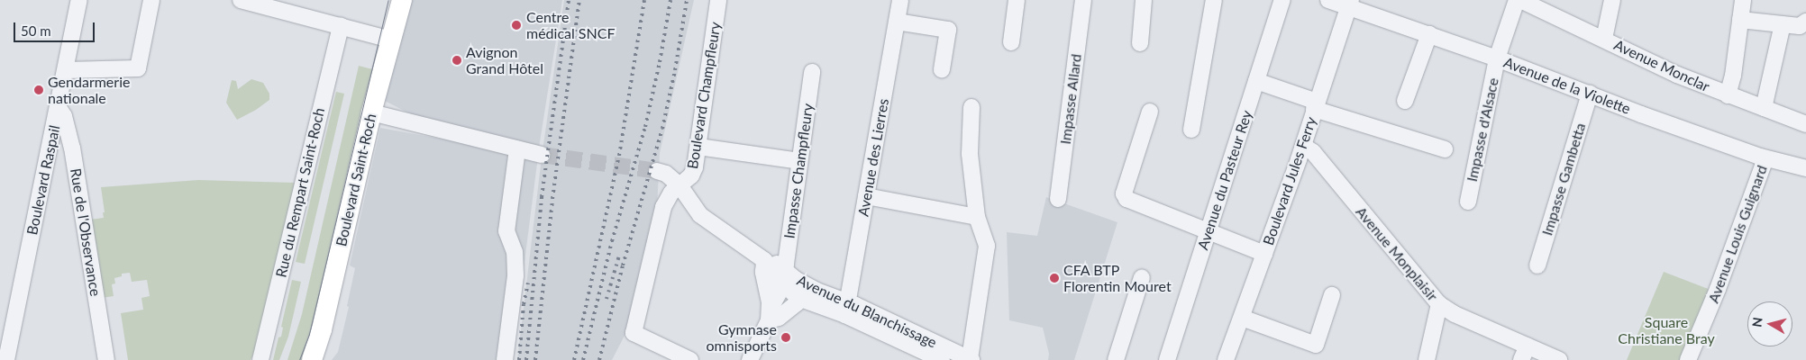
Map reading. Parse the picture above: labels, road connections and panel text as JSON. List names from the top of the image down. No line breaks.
{"streets":{"main road":["Boulevard Saint-Roch"],"street":["Avenue Monclar","Avenue de la Violette","Boulevard Champfleury","Impasse Allard","Impasse d'Alsace","Avenue des Lierres","Impasse Champfleury","Impasse Gambetta","Boulevard Raspail","Avenue du Pasteur Rey","Boulevard Jules Ferry","Rue du Rempart Saint-Roch","Rue de l'Observance","Avenue Louis Guignard","Avenue Monplaisir","Avenue du Blanchissage"]},"crossings":[["Avenue Monclar","Impasse d'Alsace"],["Avenue de la Violette","Impasse d'Alsace"],["Avenue de la Violette","Impasse Gambetta"],["Avenue de la Violette","Boulevard Jules Ferry"],["Avenue de la Violette","Avenue Louis Guignard"],["Boulevard Champfleury","Avenue du Blanchissage"],["Avenue des Lierres","Avenue du Blanchissage"],["Impasse Champfleury","Avenue du Blanchissage"],["Boulevard Raspail","Rue de l'Observance"],["Boulevard Jules Ferry","Avenue Monplaisir"]],"parks":["Square Christiane Bray"],"places":["Centre médical SNCF","Avignon Grand Hôtel","Gendarmerie nationale","CFA BTP Florentin Mouret","Gymnase omnisports"],"scale_bar":"50 m","north":"left"}
